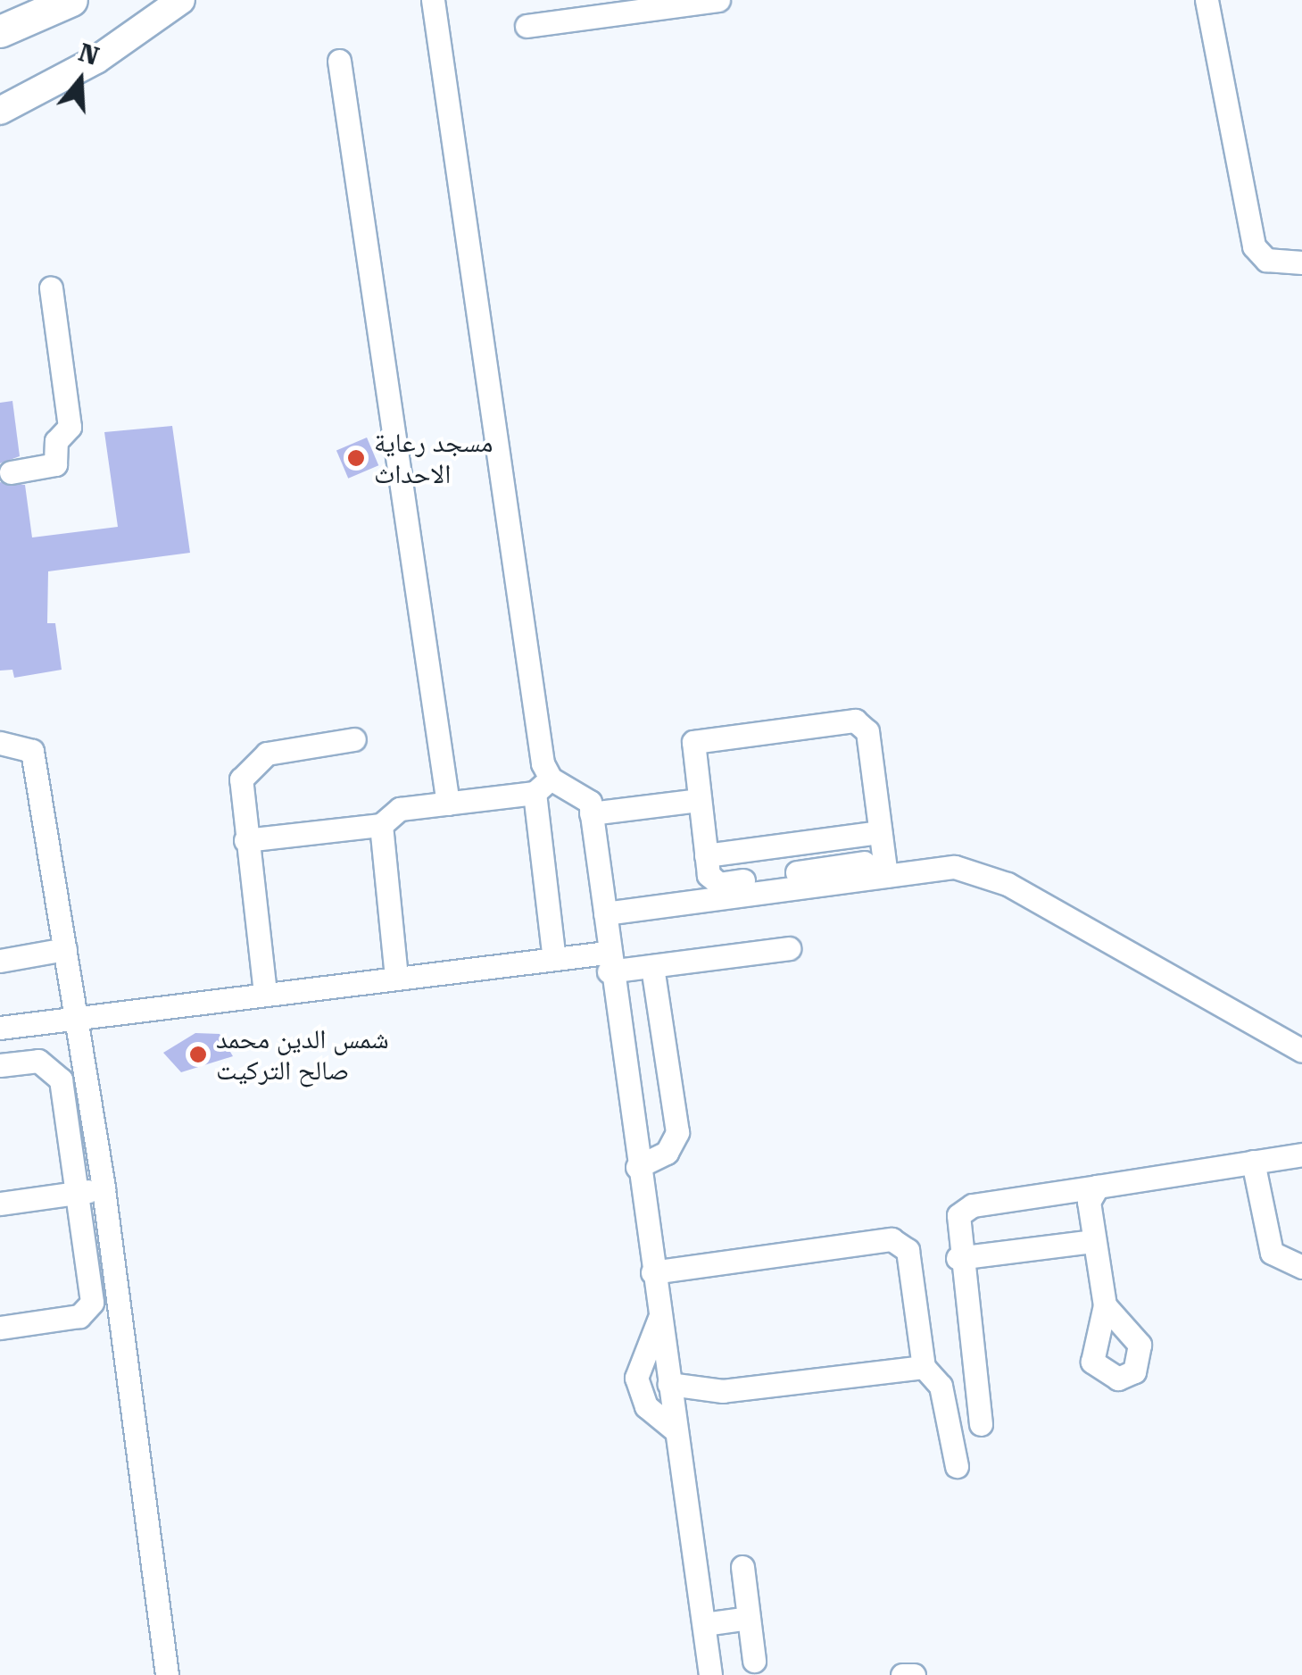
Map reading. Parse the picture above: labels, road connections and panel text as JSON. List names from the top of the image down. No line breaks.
{"places":["مسجد رعاية الاحداث","شمس الدين محمد صالح التركيت"],"north":"top"}
